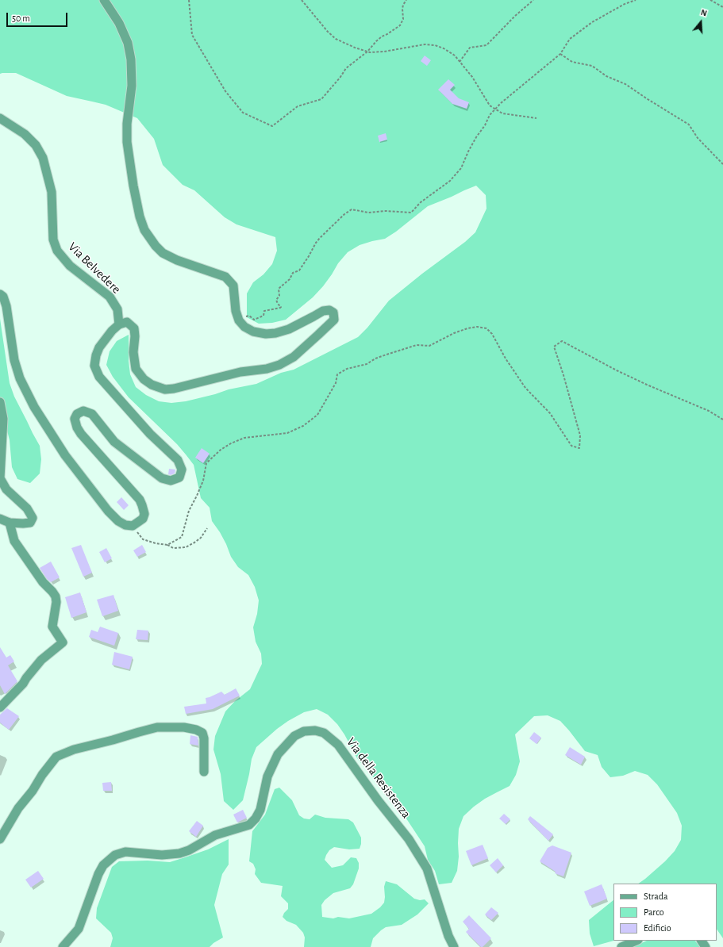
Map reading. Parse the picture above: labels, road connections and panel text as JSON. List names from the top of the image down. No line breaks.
{"streets":{"street":["Via Belvedere","Via della Resistenza"]},"legend":["Strada","Parco","Edificio"],"scale_bar":"50 m","north":"top"}
